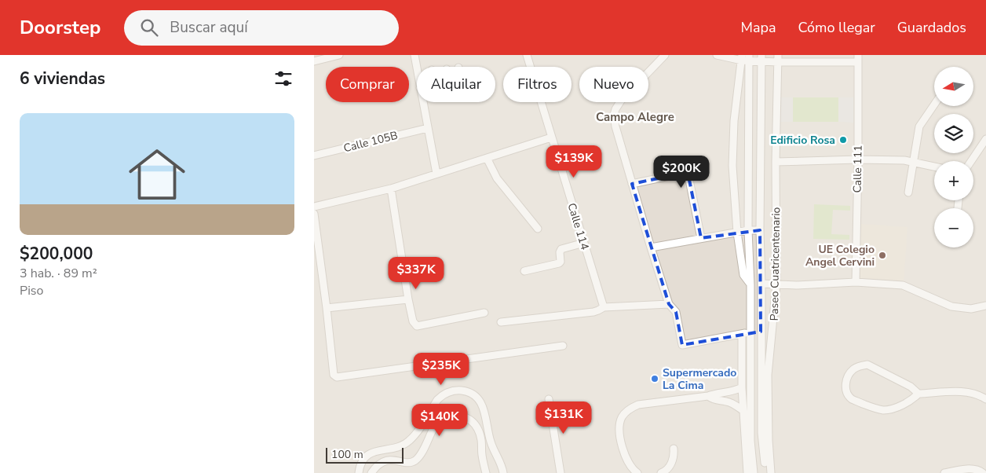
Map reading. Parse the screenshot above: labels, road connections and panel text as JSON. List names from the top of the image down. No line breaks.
{"streets":{"street":["Calle 105B","Calle 111","Calle 114","Paseo Cuatricentenario"]},"districts":["Campo Alegre"],"places":["Edificio Rosa","UE Colegio Angel Cervini","Supermercado La Cima"],"scale_bar":"100 m","north":"left","page":{"header":"Doorstep","search":"Buscar aquí","nav":["Mapa","Cómo llegar","Guardados"],"heading":"6 viviendas","map_buttons":["+","−"],"chip":["Comprar","Alquilar","Filtros","Nuevo"],"list":[{"name":"$200,000","note":"3 hab. · 89 m² · Piso"}],"price":["$139K","$200K","$337K","$235K","$131K","$140K"],"scale":"100 m"}}
